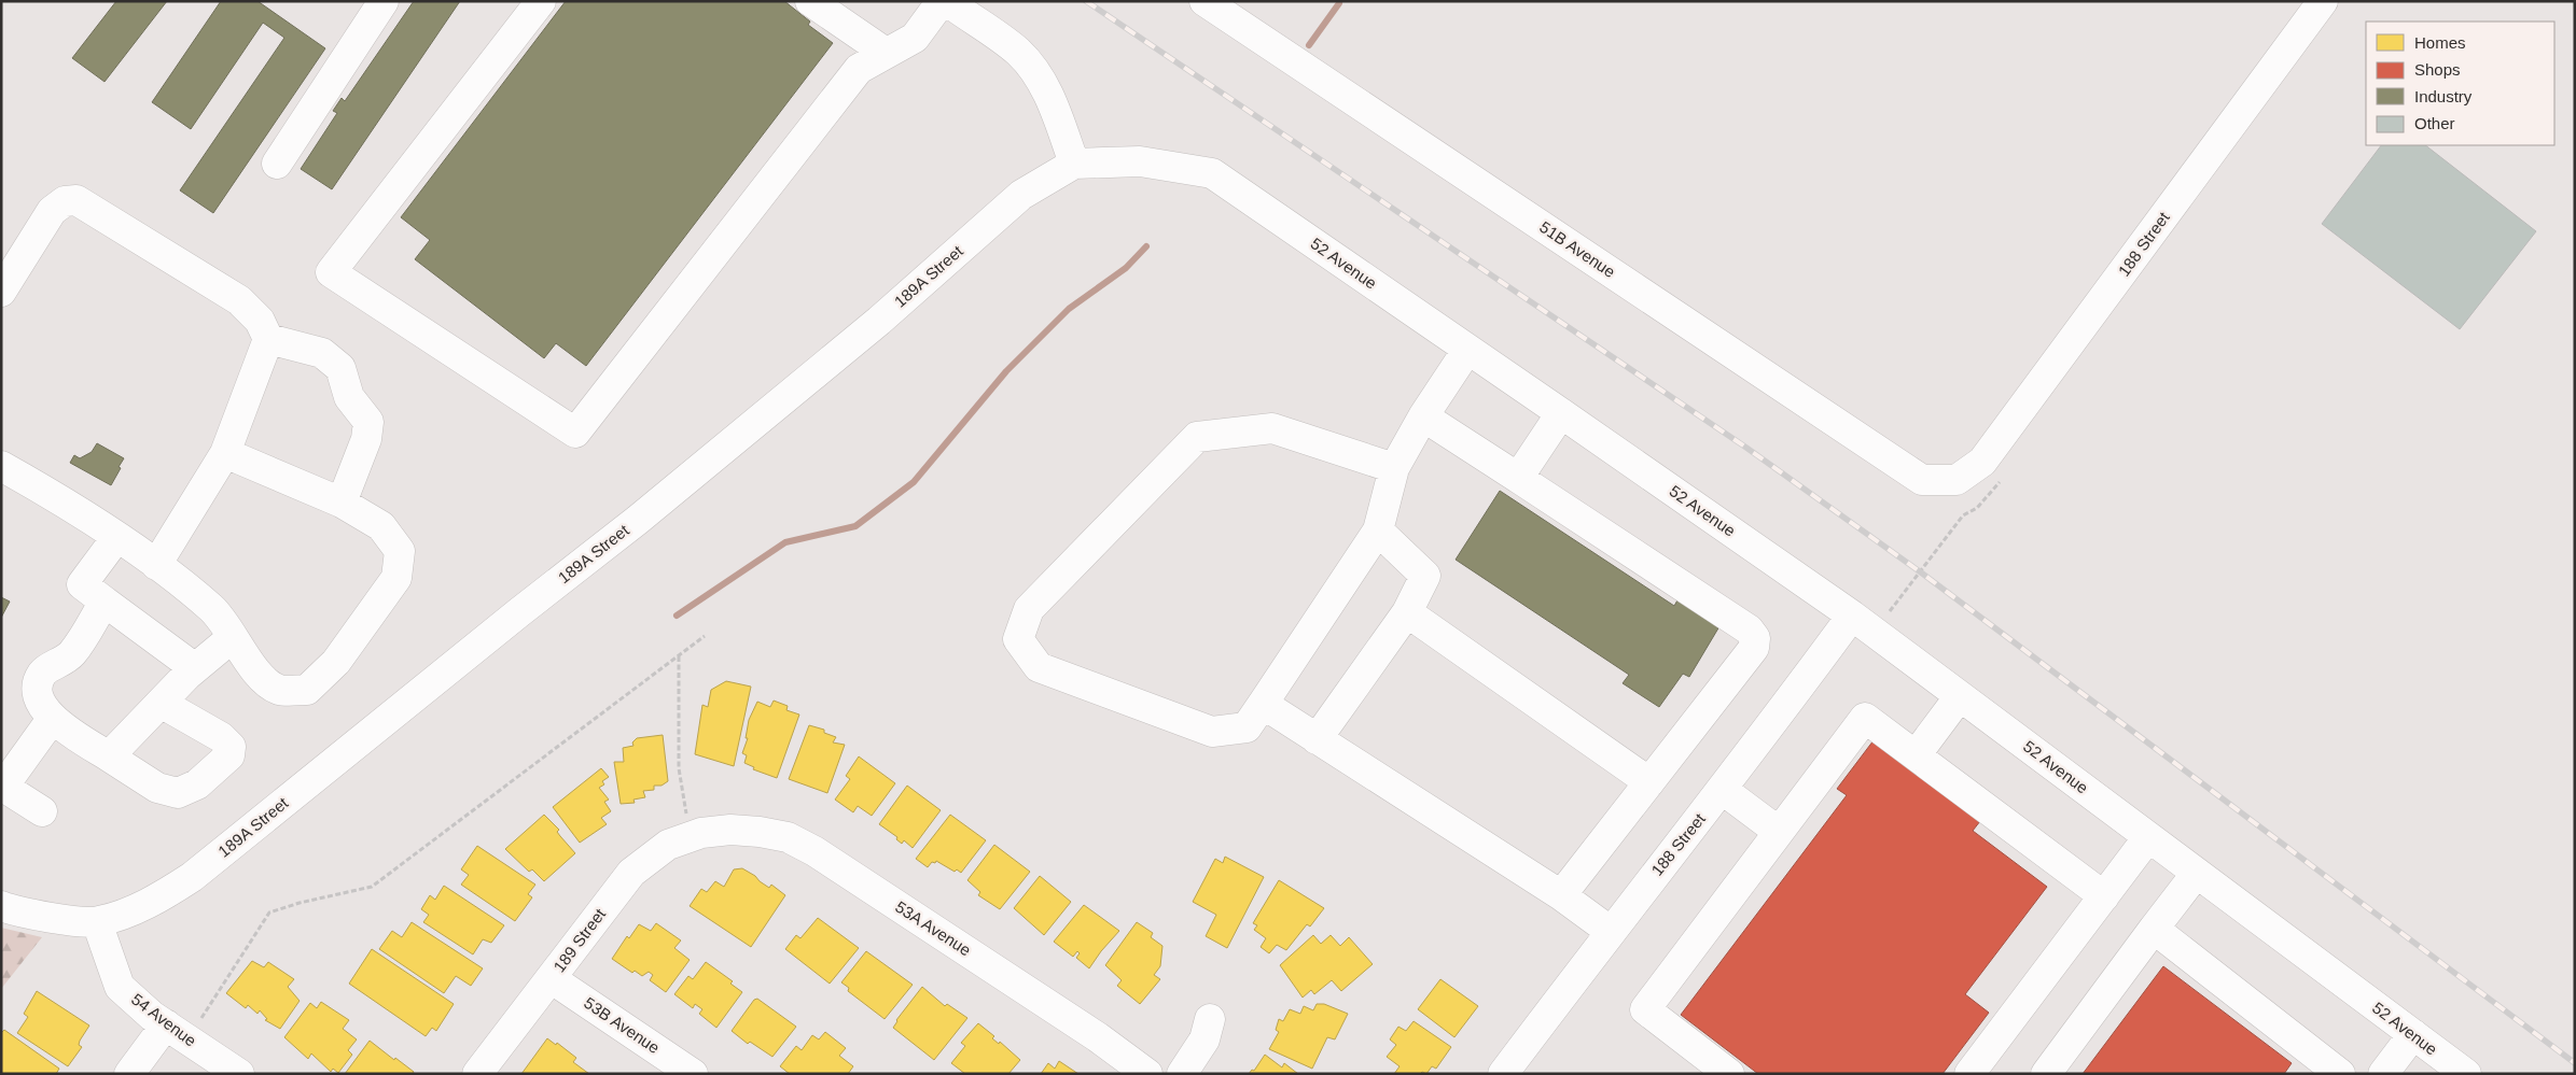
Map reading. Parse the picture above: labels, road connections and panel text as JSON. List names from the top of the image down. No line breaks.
{"streets":{"street":["188 Street","51B Avenue","52 Avenue","189A Street","53A Avenue","189 Street","54 Avenue","53B Avenue"]},"crossings":[["188 Street","51B Avenue"],["188 Street","52 Avenue"],["52 Avenue","189A Street"],["189A Street","54 Avenue"],["53A Avenue","189 Street"],["189 Street","53B Avenue"]],"legend":["Homes","Shops","Industry","Other"]}
